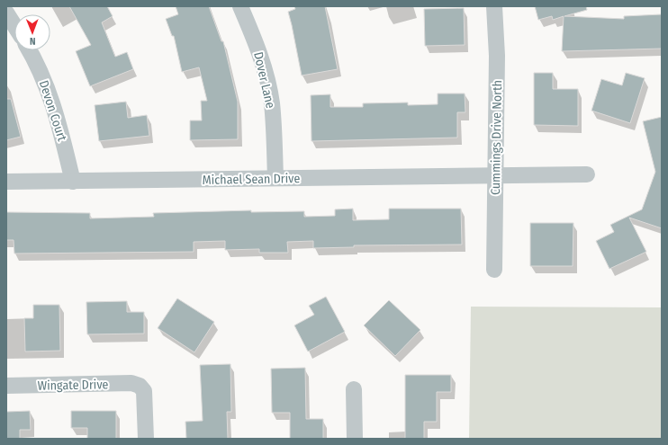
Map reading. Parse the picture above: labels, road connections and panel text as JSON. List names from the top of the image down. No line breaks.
{"streets":{"street":["Dover Lane","Devon Court","Cummings Drive North","Michael Sean Drive","Wingate Drive"]},"crossings":[["Dover Lane","Michael Sean Drive"],["Devon Court","Michael Sean Drive"],["Cummings Drive North","Michael Sean Drive"]],"north":"bottom"}
